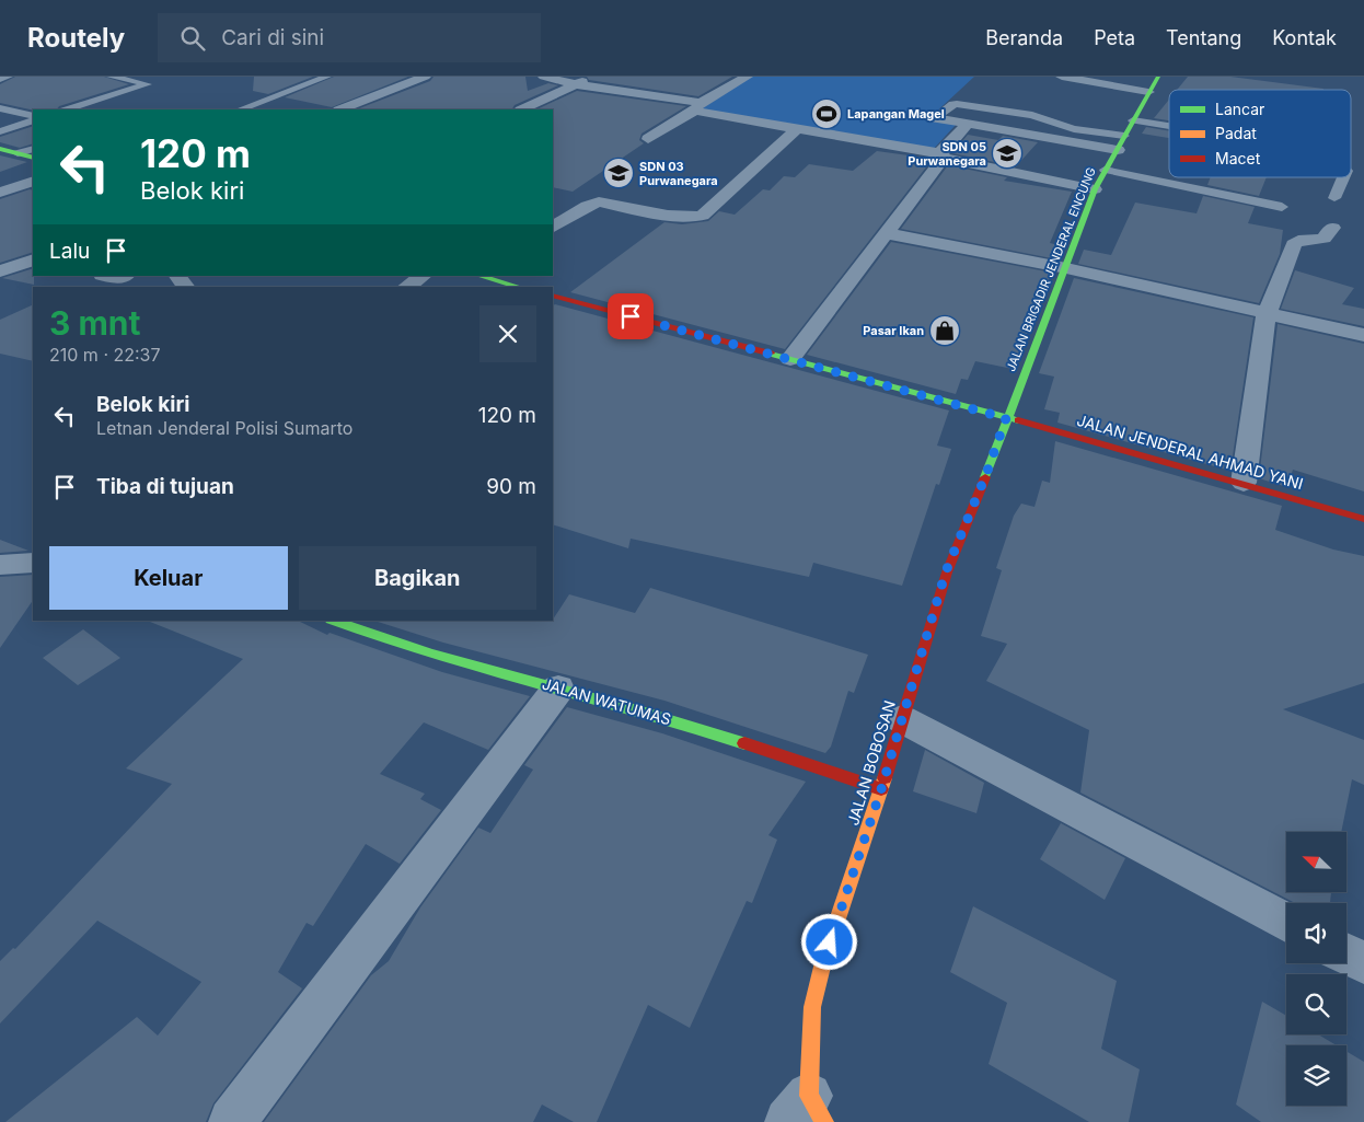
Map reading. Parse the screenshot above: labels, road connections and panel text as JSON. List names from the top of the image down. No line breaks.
{"streets":{"street":["JALAN BRIGADIR JENDERAL ENCUNG","JALAN JENDERAL AHMAD YANI","JALAN WATUMAS","JALAN BOBOSAN"]},"crossings":[["JALAN BRIGADIR JENDERAL ENCUNG","JALAN JENDERAL AHMAD YANI"],["JALAN BRIGADIR JENDERAL ENCUNG","JALAN BOBOSAN"],["JALAN JENDERAL AHMAD YANI","JALAN BOBOSAN"],["JALAN WATUMAS","JALAN BOBOSAN"]],"places":{"sports":["Lapangan Magel"],"school or university":["SDN 05 Purwanegara","SDN 03 Purwanegara"],"shop":["Pasar Ikan"]},"legend":["Lancar","Padat","Macet"],"north":"top left","page":{"header":"Routely","search":"Cari di sini","nav":["Beranda","Peta","Tentang","Kontak"],"turn":["120 m","Belok kiri"],"then":"Lalu","heading":["3 mnt","210 m · 22:37"],"list":[{"name":"Belok kiri","note":"Letnan Jenderal Polisi Sumarto","value":"120 m"},{"name":"Tiba di tujuan","value":"90 m"}],"buttons":["Keluar","Bagikan"]}}
